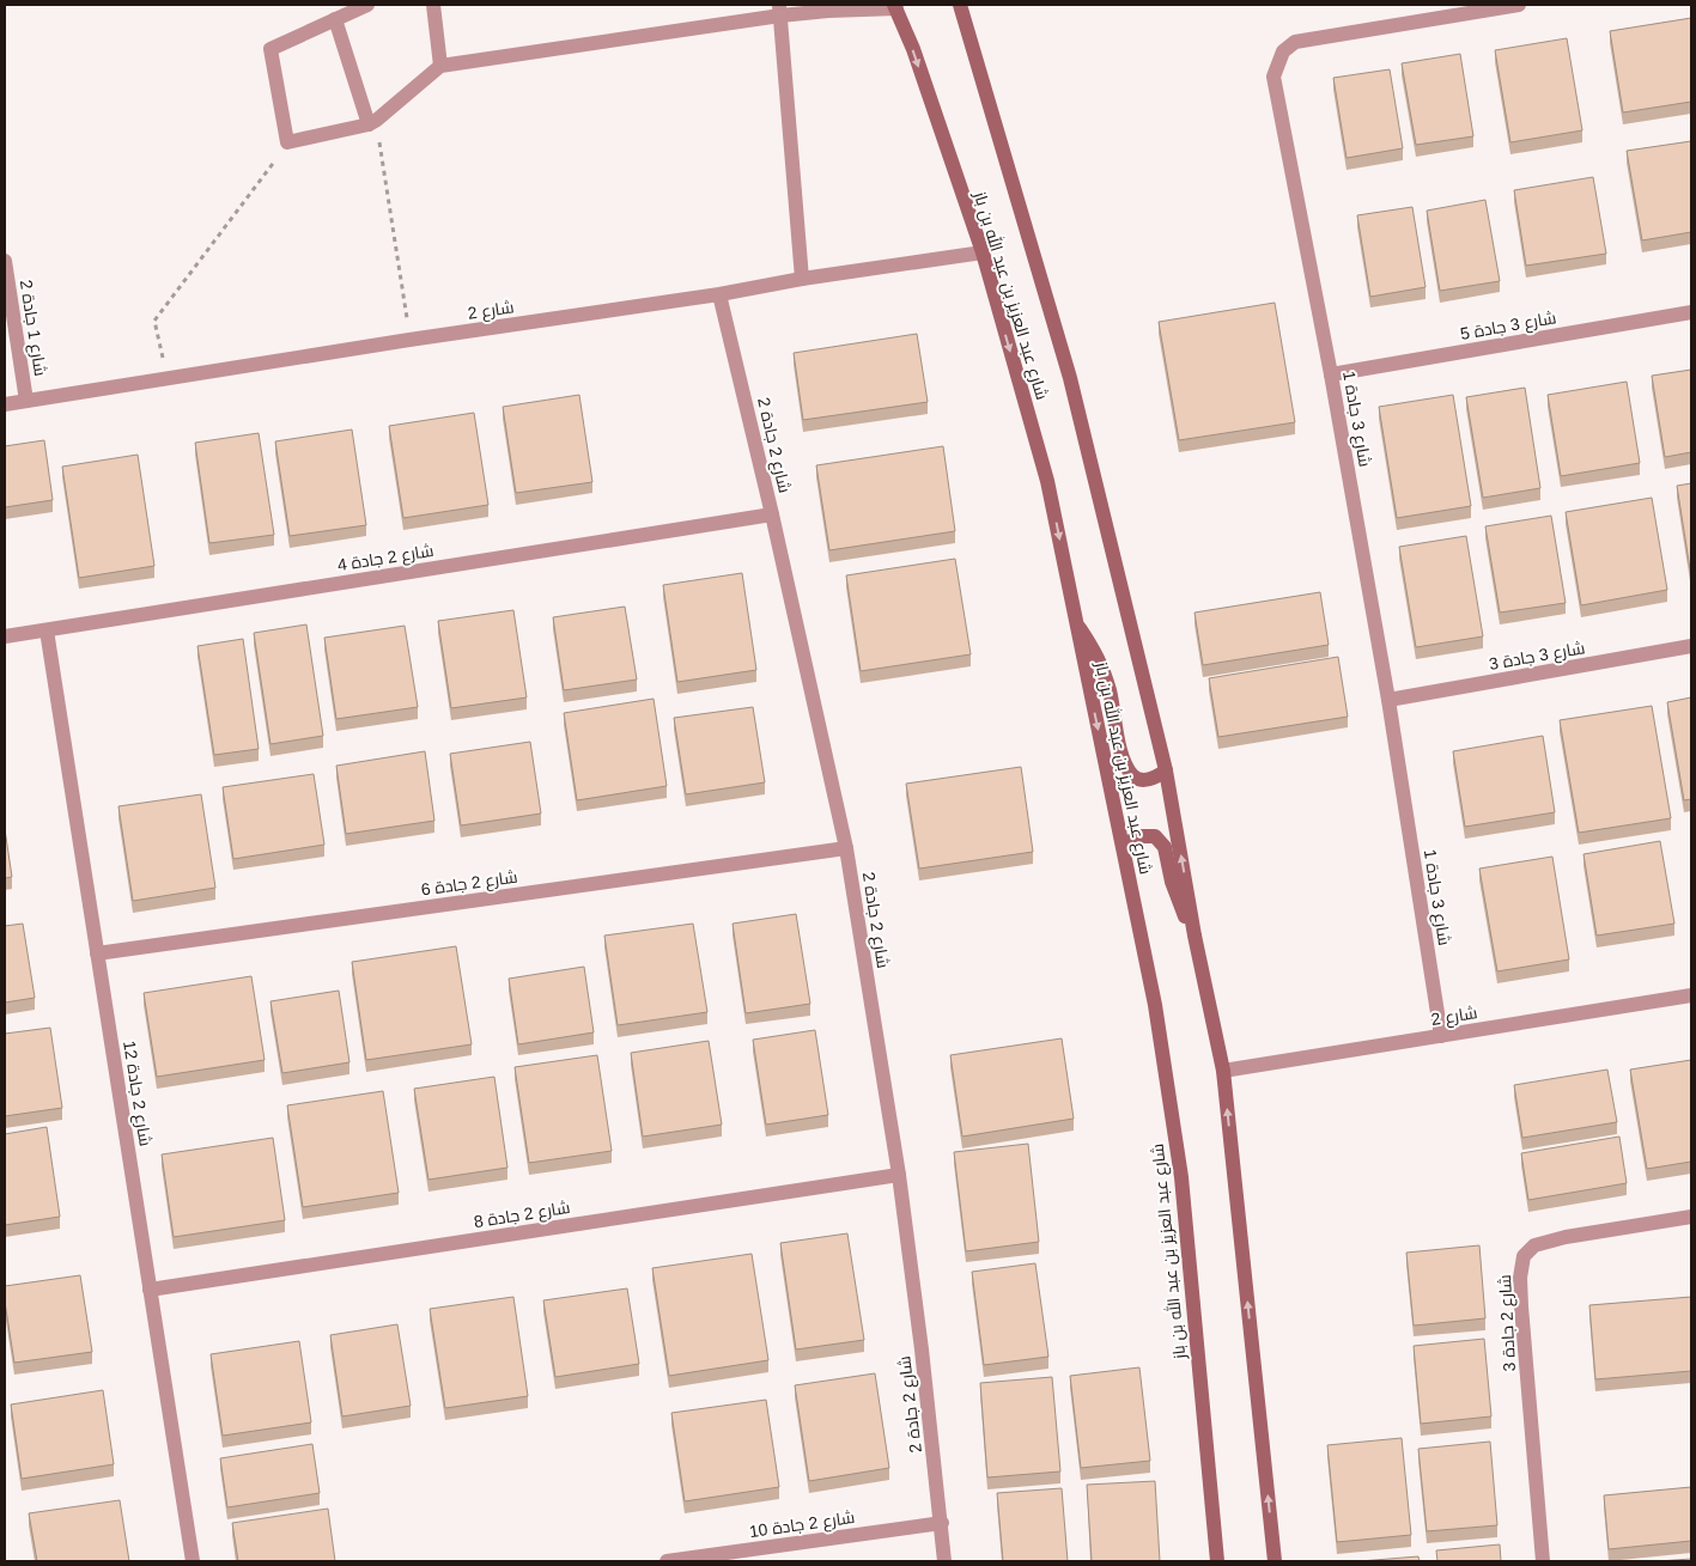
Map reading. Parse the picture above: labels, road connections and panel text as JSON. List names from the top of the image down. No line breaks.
{"streets":{"street":["شارع عبد العزيز بن عبد الله بن باز","شارع 2","شارع 3 جادة 5","شارع 1 جادة 2","شارع 3 جادة 1","شارع 2 جادة 2","شارع 2 جادة 4","شارع 3 جادة 3","شارع 2 جادة 6","شارع 2 جادة 12","شارع 2 جادة 8","شارع 2 جادة 3","شارع 2 جادة 10"]},"crossings":[["شارع عبد العزيز بن عبد الله بن باز","شارع 2"],["شارع 2","شارع 1 جادة 2"],["شارع 2","شارع 3 جادة 1"],["شارع 2","شارع 2 جادة 2"],["شارع 3 جادة 5","شارع 3 جادة 1"],["شارع 3 جادة 1","شارع 3 جادة 3"],["شارع 2 جادة 2","شارع 2 جادة 4"],["شارع 2 جادة 2","شارع 2 جادة 6"],["شارع 2 جادة 2","شارع 2 جادة 8"],["شارع 2 جادة 2","شارع 2 جادة 10"],["شارع 2 جادة 4","شارع 2 جادة 12"],["شارع 2 جادة 6","شارع 2 جادة 12"],["شارع 2 جادة 12","شارع 2 جادة 8"]]}
